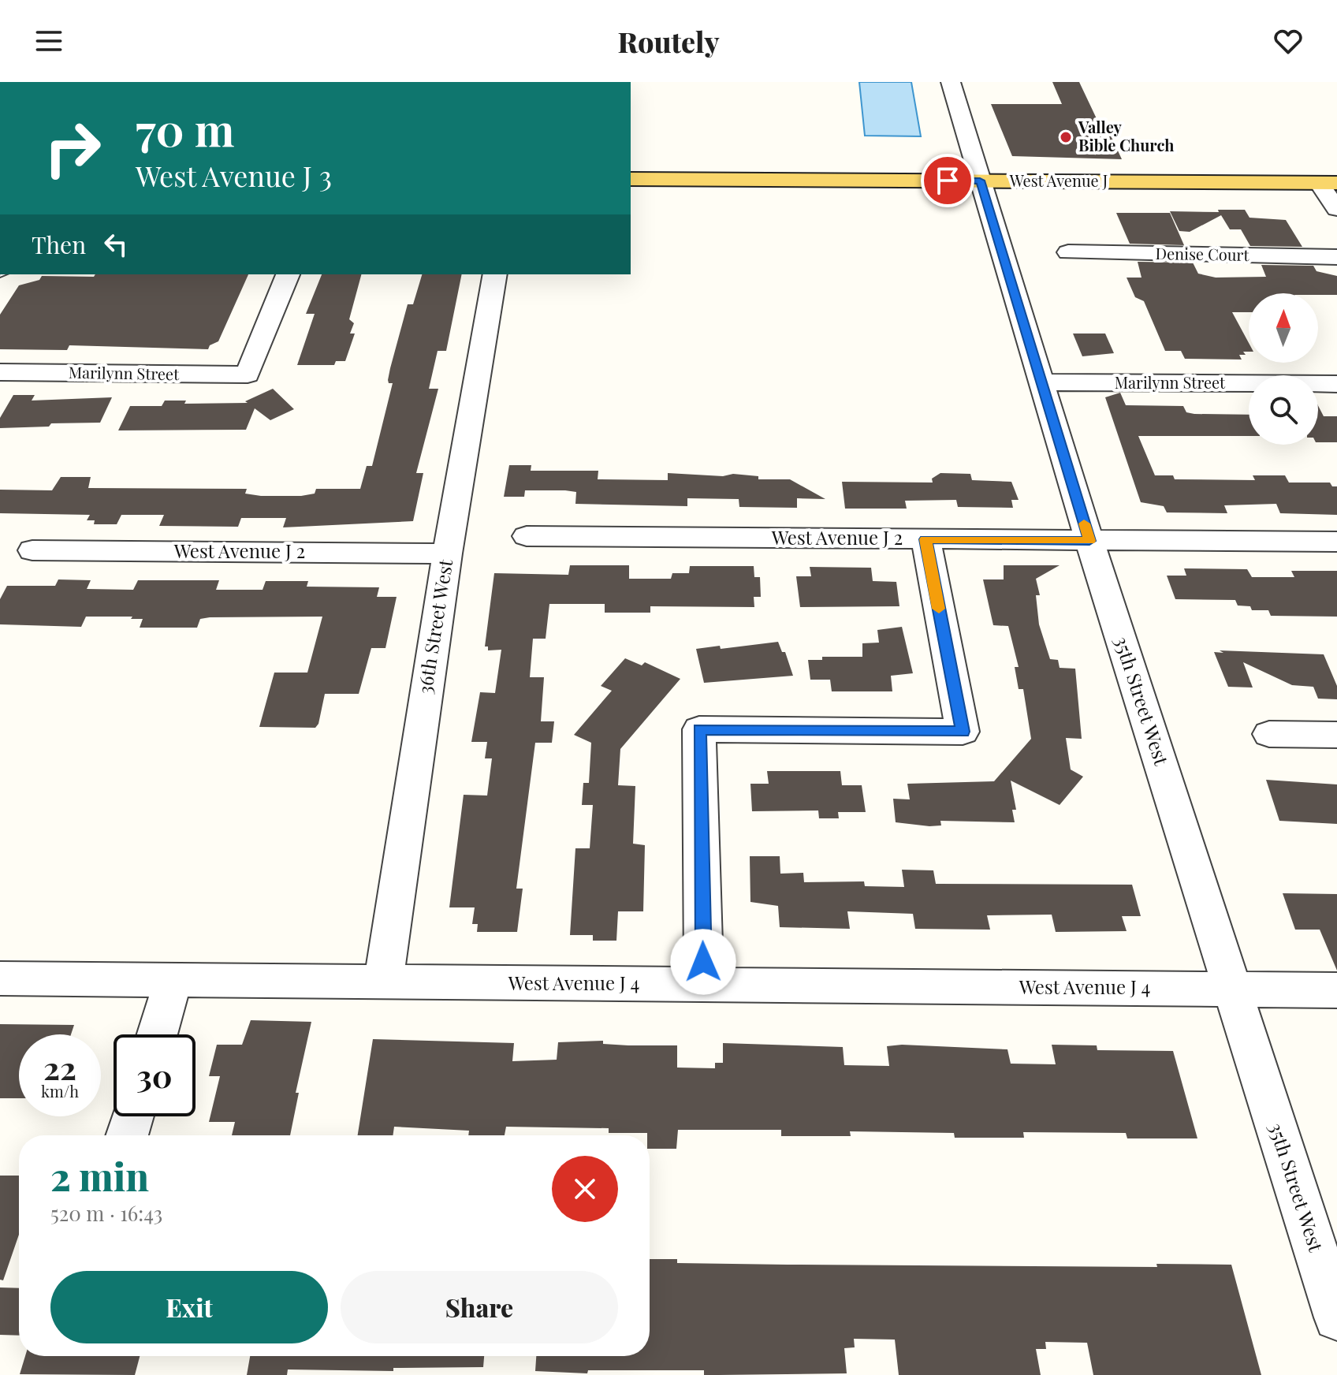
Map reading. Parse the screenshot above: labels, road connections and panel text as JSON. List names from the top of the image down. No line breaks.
{"streets":{"main road":["West Avenue J"],"street":["Denise Court","Marilynn Street","West Avenue J 2","36th Street West","35th Street West","West Avenue J 4"]},"crossings":[["West Avenue J","35th Street West"],["Marilynn Street","35th Street West"],["West Avenue J 2","36th Street West"],["West Avenue J 2","35th Street West"],["36th Street West","West Avenue J 4"],["35th Street West","West Avenue J 4"]],"places":["Valley Bible Church"],"north":"top","page":{"header":"Routely","turn":["70 m","West Avenue J 3"],"then":"Then","speed":"22 km/h","limit":"30","heading":["2 min","520 m · 16:43"],"buttons":["Exit","Share"]}}
